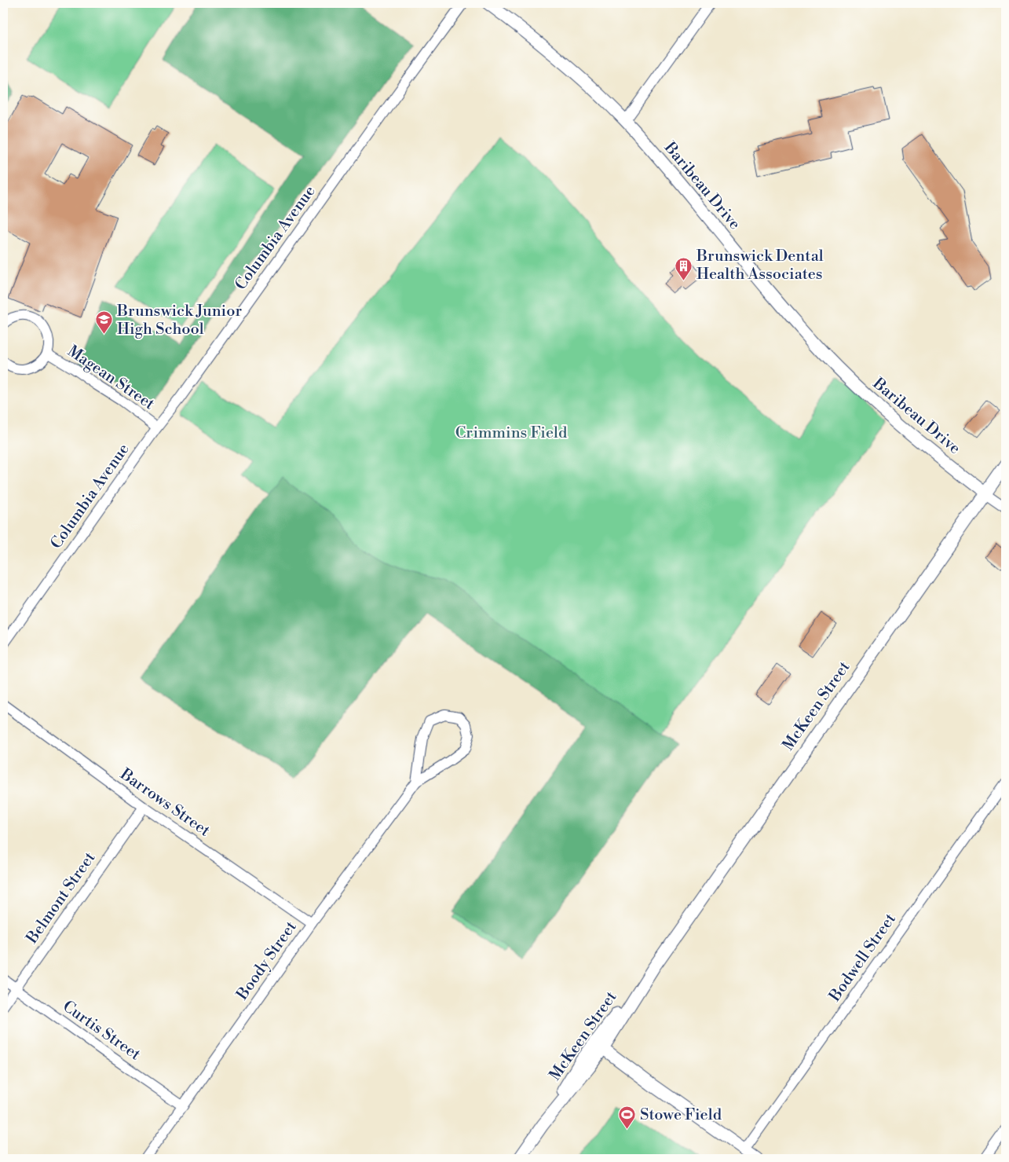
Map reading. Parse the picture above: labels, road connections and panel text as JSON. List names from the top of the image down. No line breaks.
{"streets":{"street":["Baribeau Drive","Columbia Avenue","Magean Street","McKeen Street","Barrows Street","Belmont Street","Bodwell Street","Boody Street","Curtis Street"]},"crossings":[["Baribeau Drive","McKeen Street"],["Columbia Avenue","Magean Street"],["Barrows Street","Belmont Street"],["Barrows Street","Boody Street"],["Belmont Street","Curtis Street"],["Boody Street","Curtis Street"]],"parks":["Crimmins Field"],"places":{"building":["Brunswick Dental Health Associates"],"school or university":["Brunswick Junior High School"],"sports":["Stowe Field"]}}
